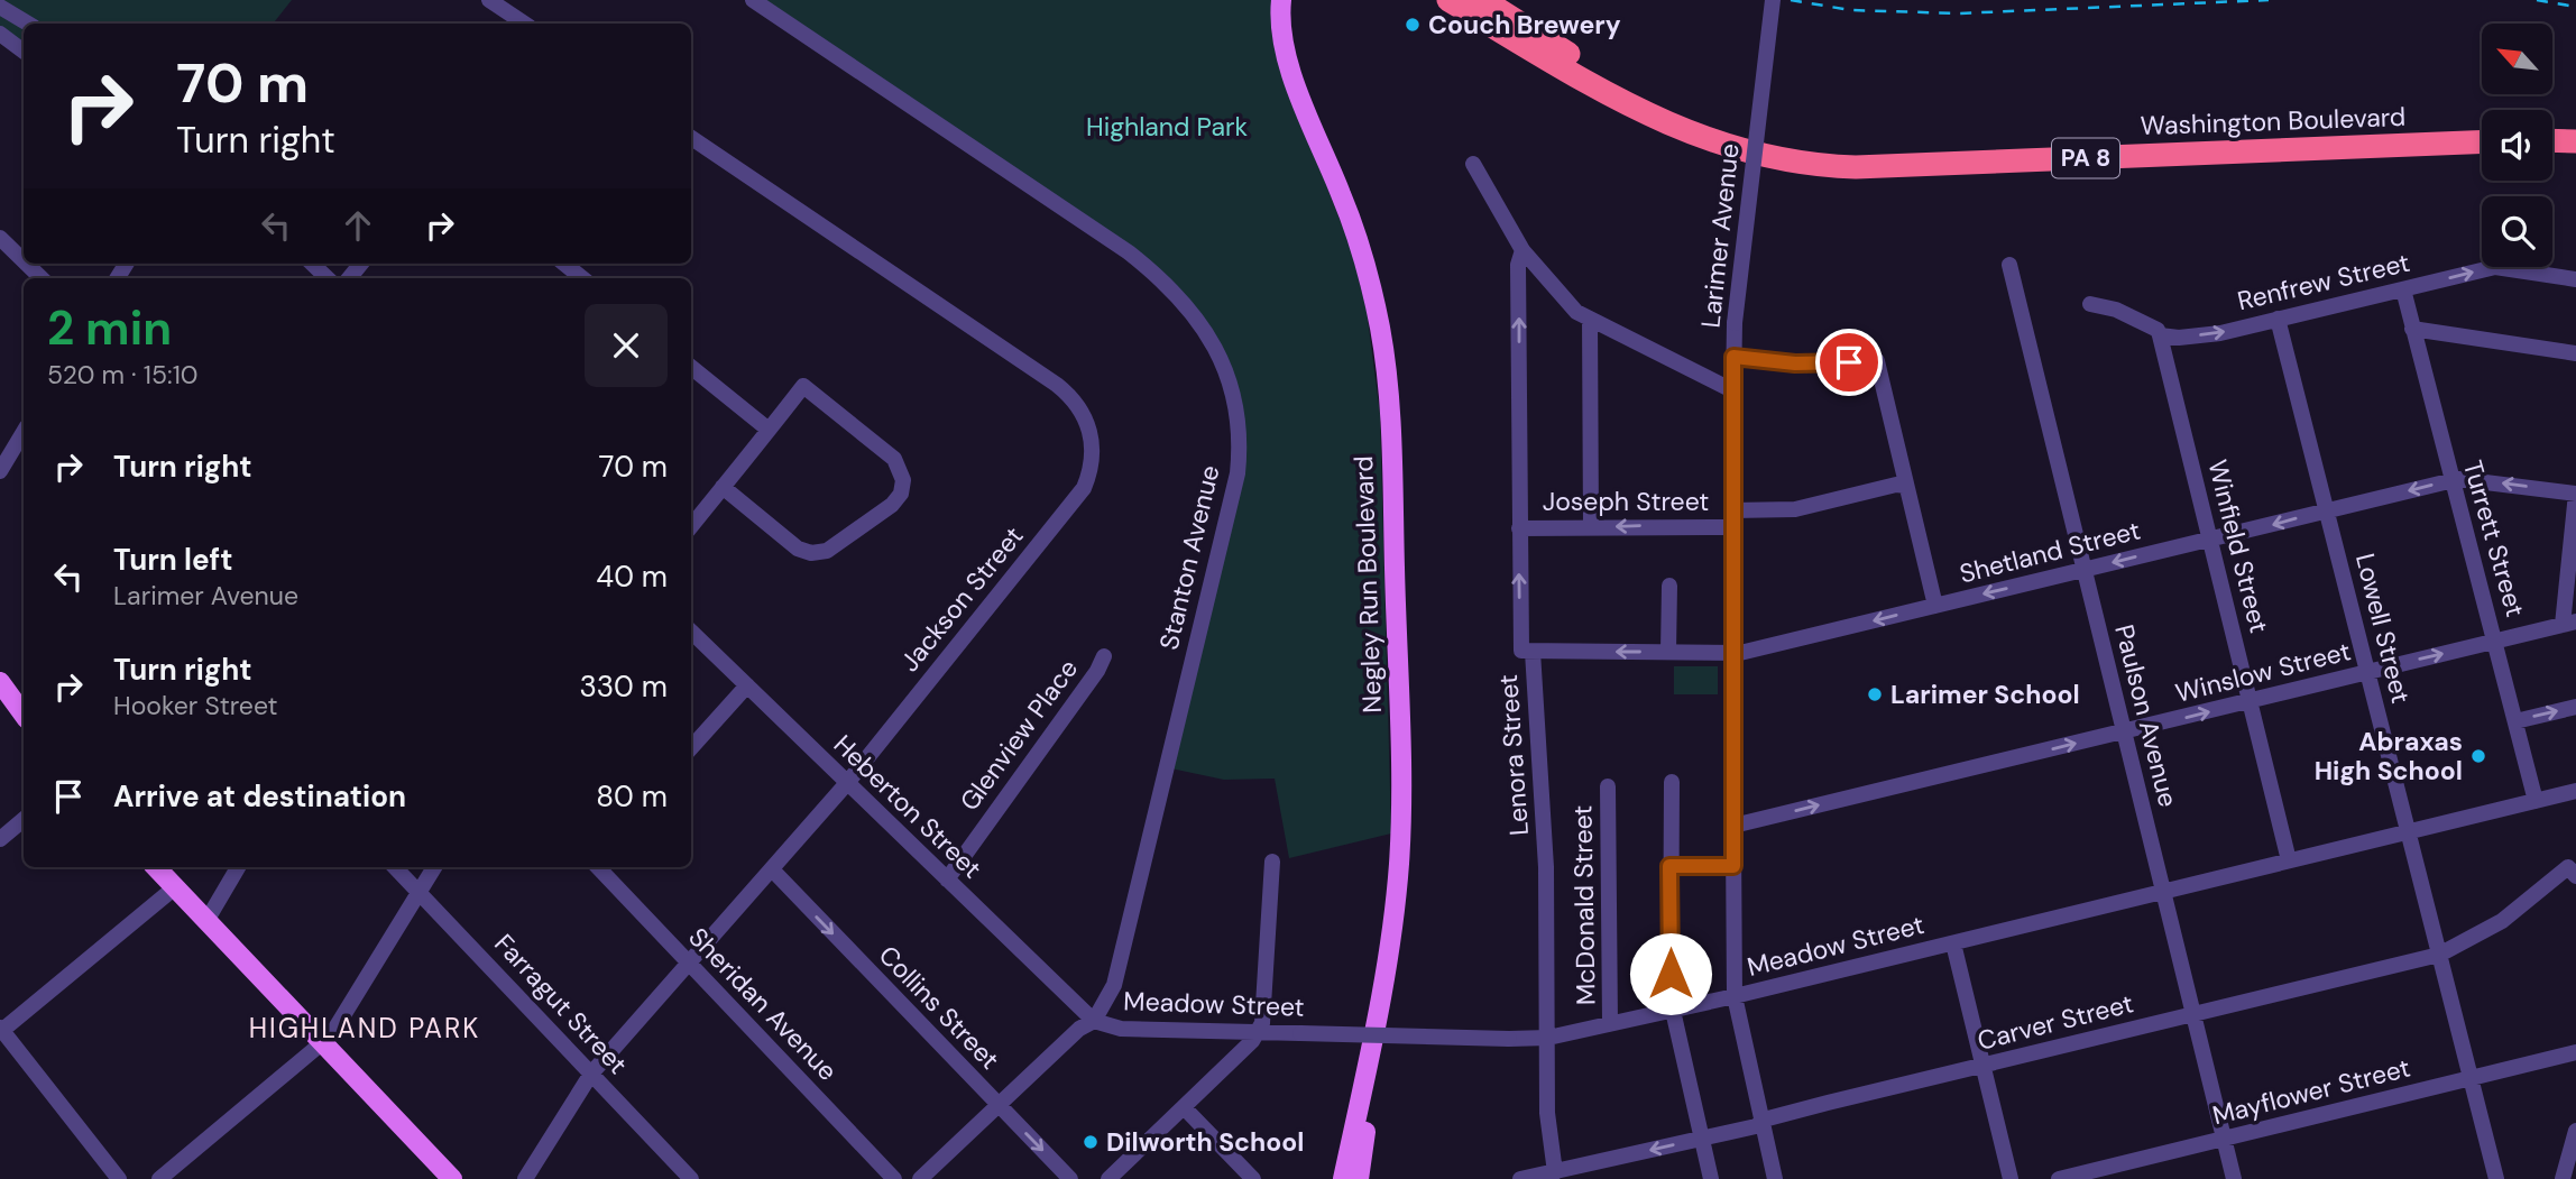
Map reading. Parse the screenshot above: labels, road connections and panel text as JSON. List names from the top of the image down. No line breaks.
{"streets":{"highway":["Washington Boulevard","PA 8"],"main road":["Negley Run Boulevard"],"street":["Larimer Avenue","Renfrew Street","Joseph Street","Turrett Street","Winfield Street","Shetland Street","Stanton Avenue","Jackson Street","Lowell Street","Winslow Street","Paulson Avenue","Glenview Place","Lenora Street","Heberton Street","McDonald Street","Meadow Street","Farragut Street","Sheridan Avenue","Collins Street","Carver Street","Mayflower Street"]},"crossings":[["Larimer Avenue","Joseph Street"],["Larimer Avenue","Shetland Street"],["Larimer Avenue","Winslow Street"],["Larimer Avenue","Meadow Street"],["Larimer Avenue","Carver Street"],["Renfrew Street","Turrett Street"],["Renfrew Street","Winfield Street"],["Renfrew Street","Lowell Street"],["Joseph Street","Lenora Street"],["Turrett Street","Shetland Street"],["Turrett Street","Winslow Street"],["Turrett Street","Meadow Street"],["Winfield Street","Shetland Street"],["Winfield Street","Winslow Street"],["Winfield Street","Meadow Street"],["Shetland Street","Lowell Street"],["Shetland Street","Paulson Avenue"],["Shetland Street","Lenora Street"],["Stanton Avenue","Heberton Street"],["Stanton Avenue","Meadow Street"],["Stanton Avenue","Collins Street"],["Jackson Street","Heberton Street"],["Jackson Street","Farragut Street"],["Jackson Street","Sheridan Avenue"],["Jackson Street","Collins Street"],["Lowell Street","Winslow Street"],["Lowell Street","Meadow Street"],["Lowell Street","Carver Street"],["Lowell Street","Mayflower Street"],["Winslow Street","Paulson Avenue"],["Paulson Avenue","Meadow Street"],["Paulson Avenue","Carver Street"],["Paulson Avenue","Mayflower Street"],["Glenview Place","Heberton Street"],["Lenora Street","Meadow Street"],["Lenora Street","Carver Street"],["Heberton Street","Meadow Street"],["McDonald Street","Meadow Street"]],"one_way":["Joseph Street","Shetland Street","Winslow Street","Collins Street"],"districts":["HIGHLAND PARK"],"parks":["Highland Park"],"places":["Couch Brewery","Larimer School","Abraxas High School","Dilworth School"],"north":"top left","page":{"turn":["70 m","Turn right"],"heading":["2 min","520 m · 15:10"],"list":[{"name":"Turn right","value":"70 m"},{"name":"Turn left","note":"Larimer Avenue","value":"40 m"},{"name":"Turn right","note":"Hooker Street","value":"330 m"},{"name":"Arrive at destination","value":"80 m"}]}}
